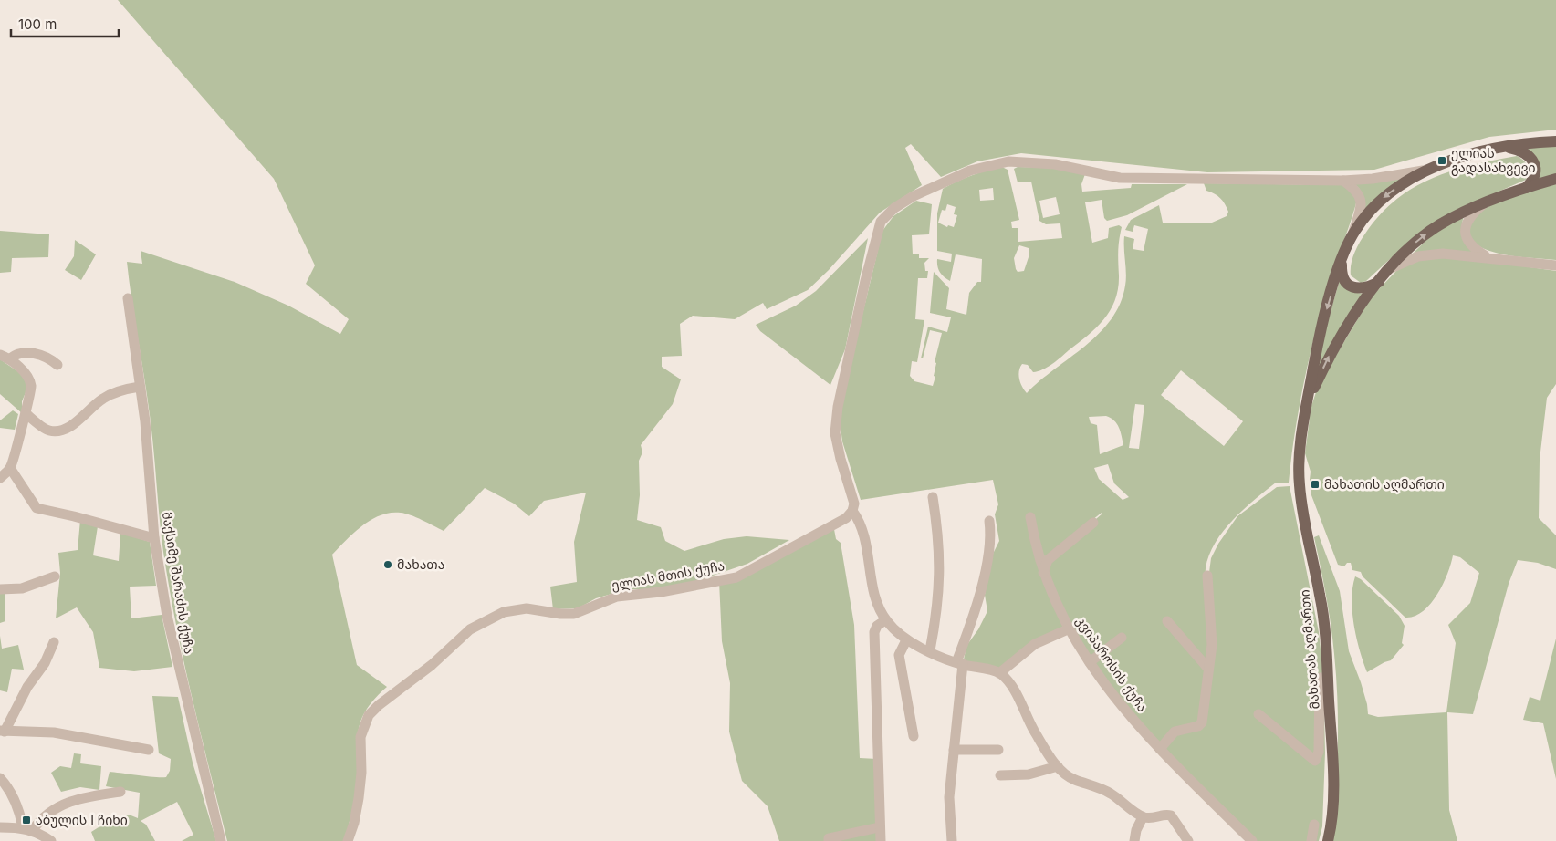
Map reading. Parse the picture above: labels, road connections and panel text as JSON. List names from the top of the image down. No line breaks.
{"streets":{"main road":["მახათას აღმართი"],"street":["ელიას მთის ქუჩა","მაქსიმე შარაძის ქუჩა","კვიპაროსის ქუჩა"]},"places":{"transit":["ელიას გადასახვევი","მახათის აღმართი","აბულის I ჩიხი"],"other":["მახათა"]},"scale_bar":"100 m"}
